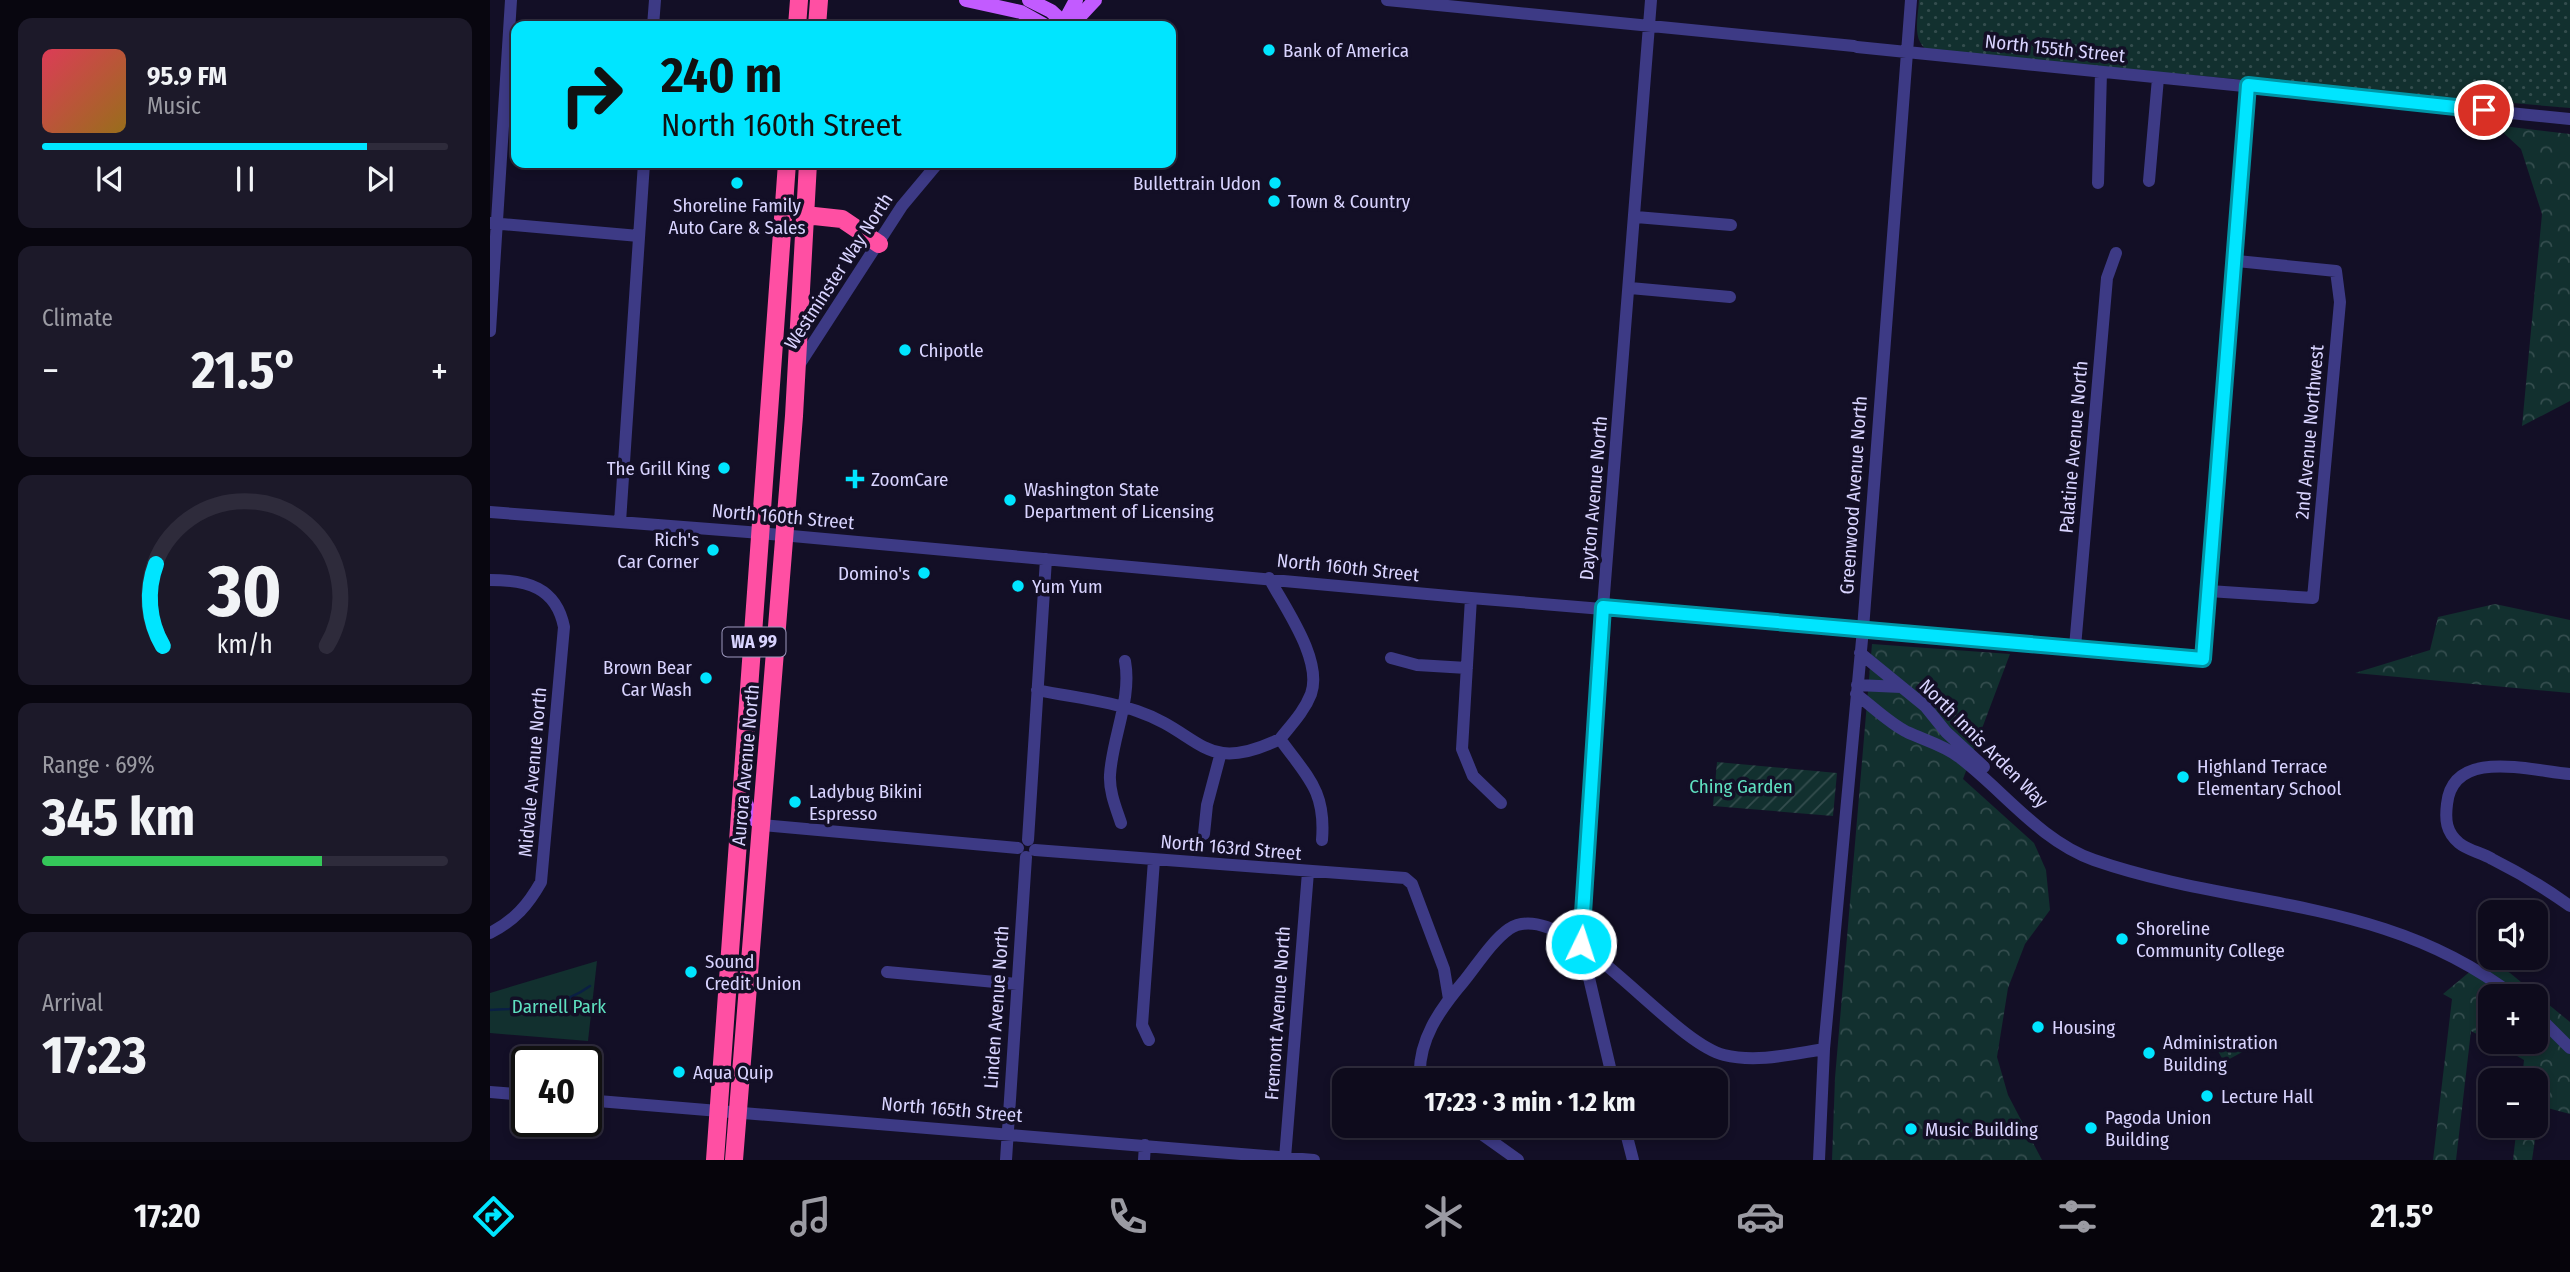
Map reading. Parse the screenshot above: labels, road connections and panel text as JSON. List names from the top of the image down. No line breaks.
{"streets":{"highway":["WA 99","Aurora Avenue North"],"street":["North 155th Street","Westminster Way North","2nd Avenue Northwest","Palatine Avenue North","Greenwood Avenue North","Dayton Avenue North","North 160th Street","North Innis Arden Way","Midvale Avenue North","North 163rd Street","Linden Avenue North","Fremont Avenue North","North 165th Street"]},"crossings":[["North 155th Street","Greenwood Avenue North"],["North 155th Street","Dayton Avenue North"],["Westminster Way North","Aurora Avenue North"],["2nd Avenue Northwest","North 160th Street"],["Palatine Avenue North","North 160th Street"],["Greenwood Avenue North","North 160th Street"],["Greenwood Avenue North","North Innis Arden Way"],["Dayton Avenue North","North 160th Street"],["North 160th Street","Aurora Avenue North"],["North 160th Street","Linden Avenue North"],["Aurora Avenue North","North 163rd Street"],["Aurora Avenue North","North 165th Street"],["North 163rd Street","Linden Avenue North"],["North 163rd Street","Fremont Avenue North"],["Linden Avenue North","North 165th Street"],["Fremont Avenue North","North 165th Street"]],"parks":["Ching Garden","Darnell Park"],"places":{"other":["Bank of America","Shoreline Family Auto Care & Sales","Bullettrain Udon","Town & Country","Chipotle","The Grill King","Washington State Department of Licensing","Rich's Car Corner","Domino's","Yum Yum","Brown Bear Car Wash","Highland Terrace Elementary School","Ladybug Bikini Espresso","Shoreline Community College","Sound Credit Union","Housing","Administration Building","Aqua Quip","Lecture Hall","Pagoda Union Building","Music Building"],"health":["ZoomCare"]},"page":{"turn":["240 m","North 160th Street"],"song":["95.9 FM","Music"],"tile":["Climate",["Range · 69%","345 km"],["Arrival","17:23"]],"heat":["−","21.5°","+"],"map_buttons":["+","−"],"limit":"40","trip":"17:23 · 3 min · 1.2 km","tabs":["17:20","21.5°"],"gauge":["30","km/h"]}}
